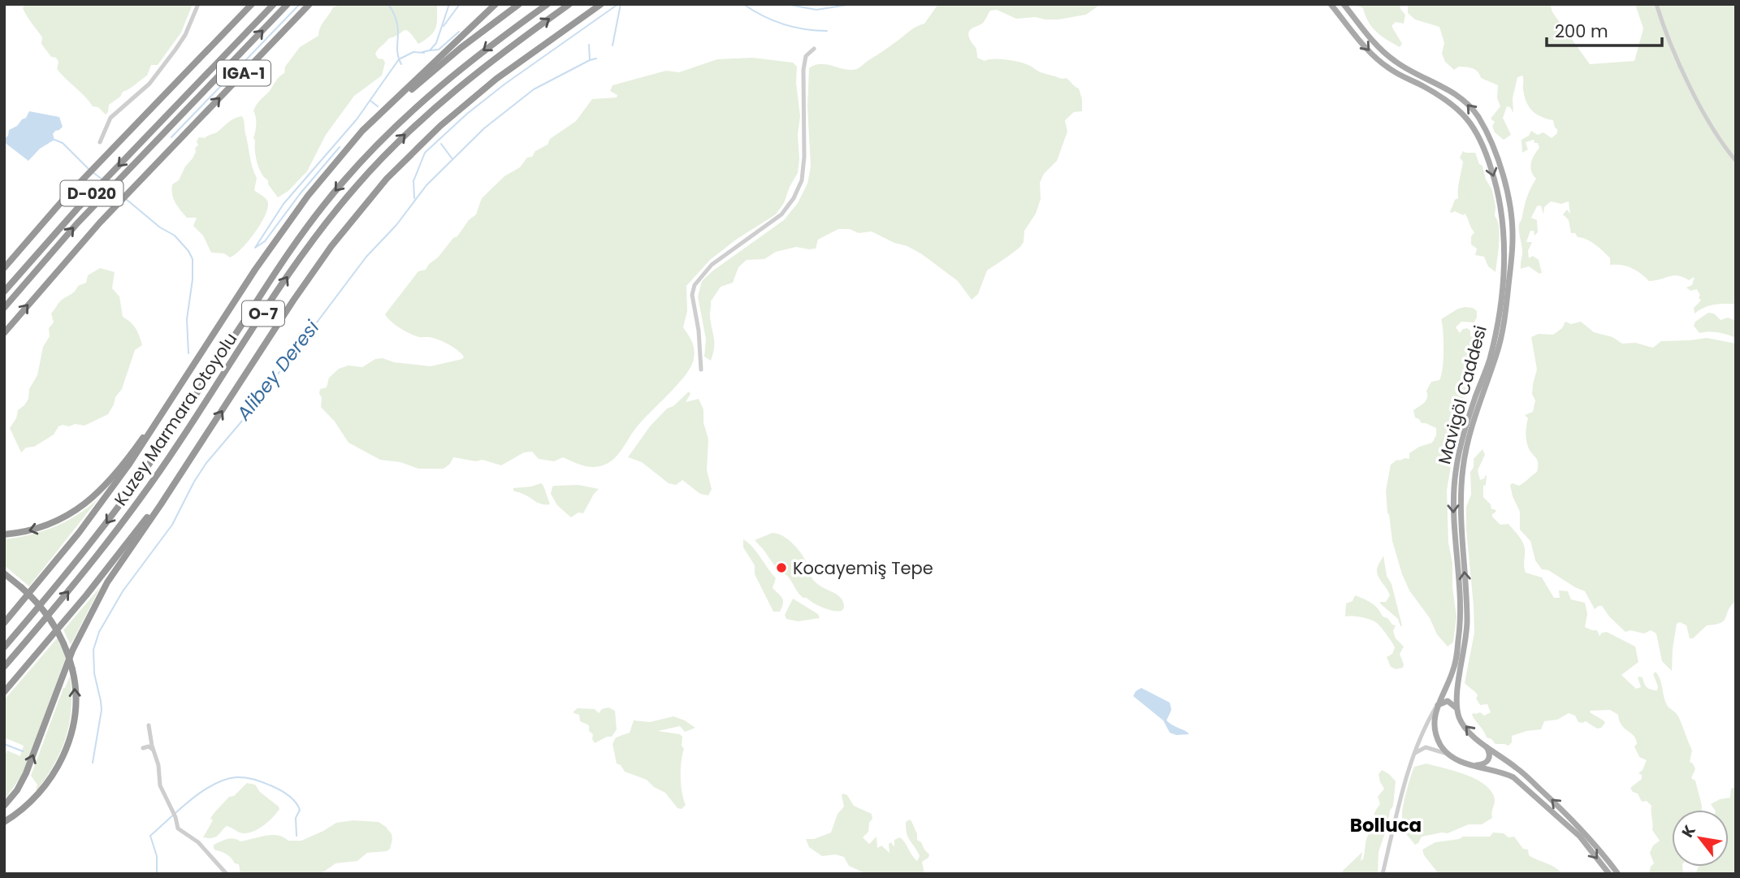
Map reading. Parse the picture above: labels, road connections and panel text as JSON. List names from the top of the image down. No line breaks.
{"streets":{"highway":["IGA-1","D-020","O-7","Kuzey Marmara Otoyolu"],"main road":["Mavigöl Caddesi"]},"districts":["Bolluca"],"water":["Alibey Deresi"],"places":["Kocayemiş Tepe"],"scale_bar":"200 m","north":"top left"}
